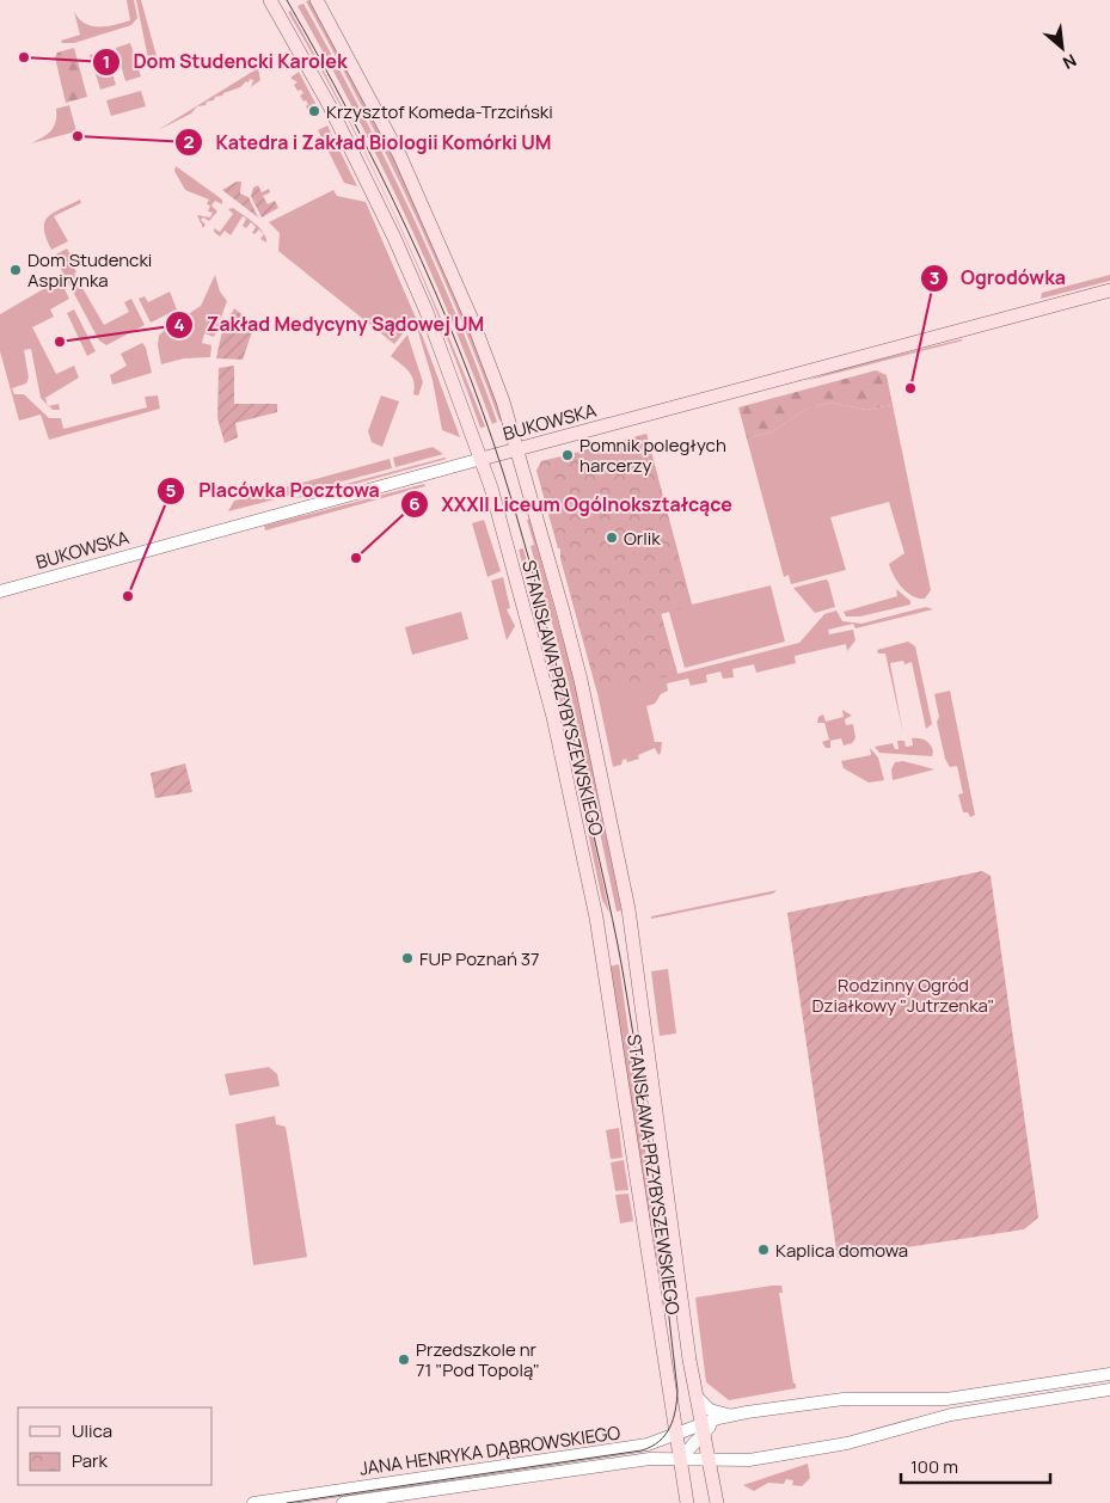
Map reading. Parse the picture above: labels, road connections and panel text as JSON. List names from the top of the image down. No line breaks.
{"streets":{"main road":["BUKOWSKA","STANISŁAWA PRZYBYSZEWSKIEGO"],"street":["JANA HENRYKA DĄBROWSKIEGO"]},"crossings":[["BUKOWSKA","STANISŁAWA PRZYBYSZEWSKIEGO"],["STANISŁAWA PRZYBYSZEWSKIEGO","JANA HENRYKA DĄBROWSKIEGO"]],"parks":["Rodzinny Ogród Działkowy \"Jutrzenka\""],"places":["Dom Studencki Karolek","Krzysztof Komeda-Trzciński","Katedra i Zakład Biologii Komórki UM","Dom Studencki Aspirynka","Zakład Medycyny Sądowej UM","Ogrodówka","Pomnik poległych harcerzy","Orlik","XXXII Liceum Ogólnokształcące","Placówka Pocztowa","FUP Poznań 37","Kaplica domowa","Przedszkole nr 71 \"Pod Topolą\""],"legend":["Ulica","Park"],"scale_bar":"100 m","north":"bottom right"}
